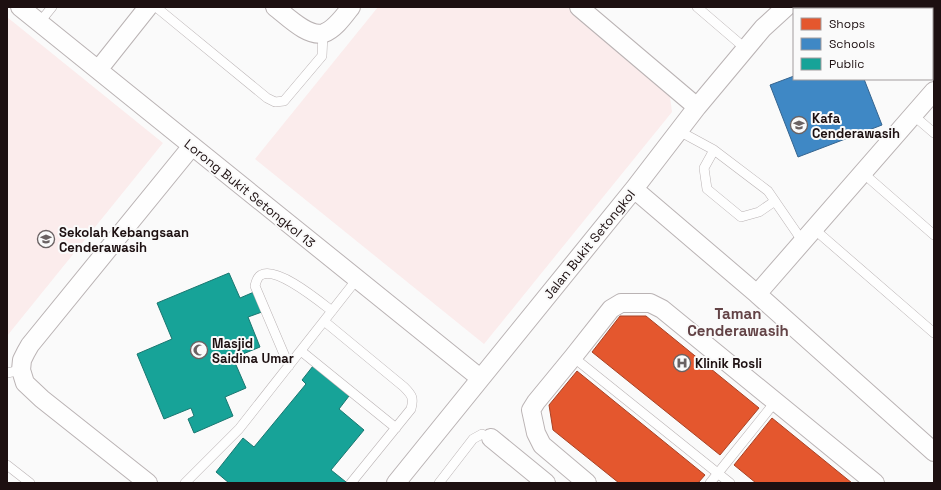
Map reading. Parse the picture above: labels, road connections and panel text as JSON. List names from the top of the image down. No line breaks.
{"streets":{"street":["Lorong Bukit Setongkol 13","Jalan Bukit Setongkol"]},"crossings":[["Lorong Bukit Setongkol 13","Jalan Bukit Setongkol"]],"districts":["Taman Cenderawasih"],"places":{"school or university":["Kafa Cenderawasih","Sekolah Kebangsaan Cenderawasih"],"mosque":["Masjid Saidina Umar"],"hospital":["Klinik Rosli"]},"legend":["Shops","Schools","Public"]}
